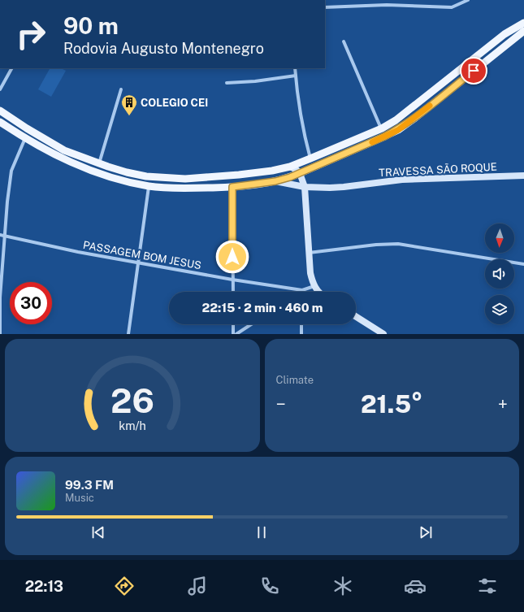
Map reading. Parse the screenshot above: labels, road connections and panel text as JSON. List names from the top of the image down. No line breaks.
{"streets":{"main road":["TRAVESSA SÃO ROQUE"],"street":["PASSAGEM BOM JESUS"]},"places":{"building":["COLEGIO CEI"]},"north":"bottom","page":{"turn":["90 m","Rodovia Augusto Montenegro"],"limit":"30","trip":"22:15 · 2 min · 460 m","tile":"Climate","heat":["−","21.5°","+"],"song":["99.3 FM","Music"],"tabs":"22:13","gauge":["26","km/h"]}}
